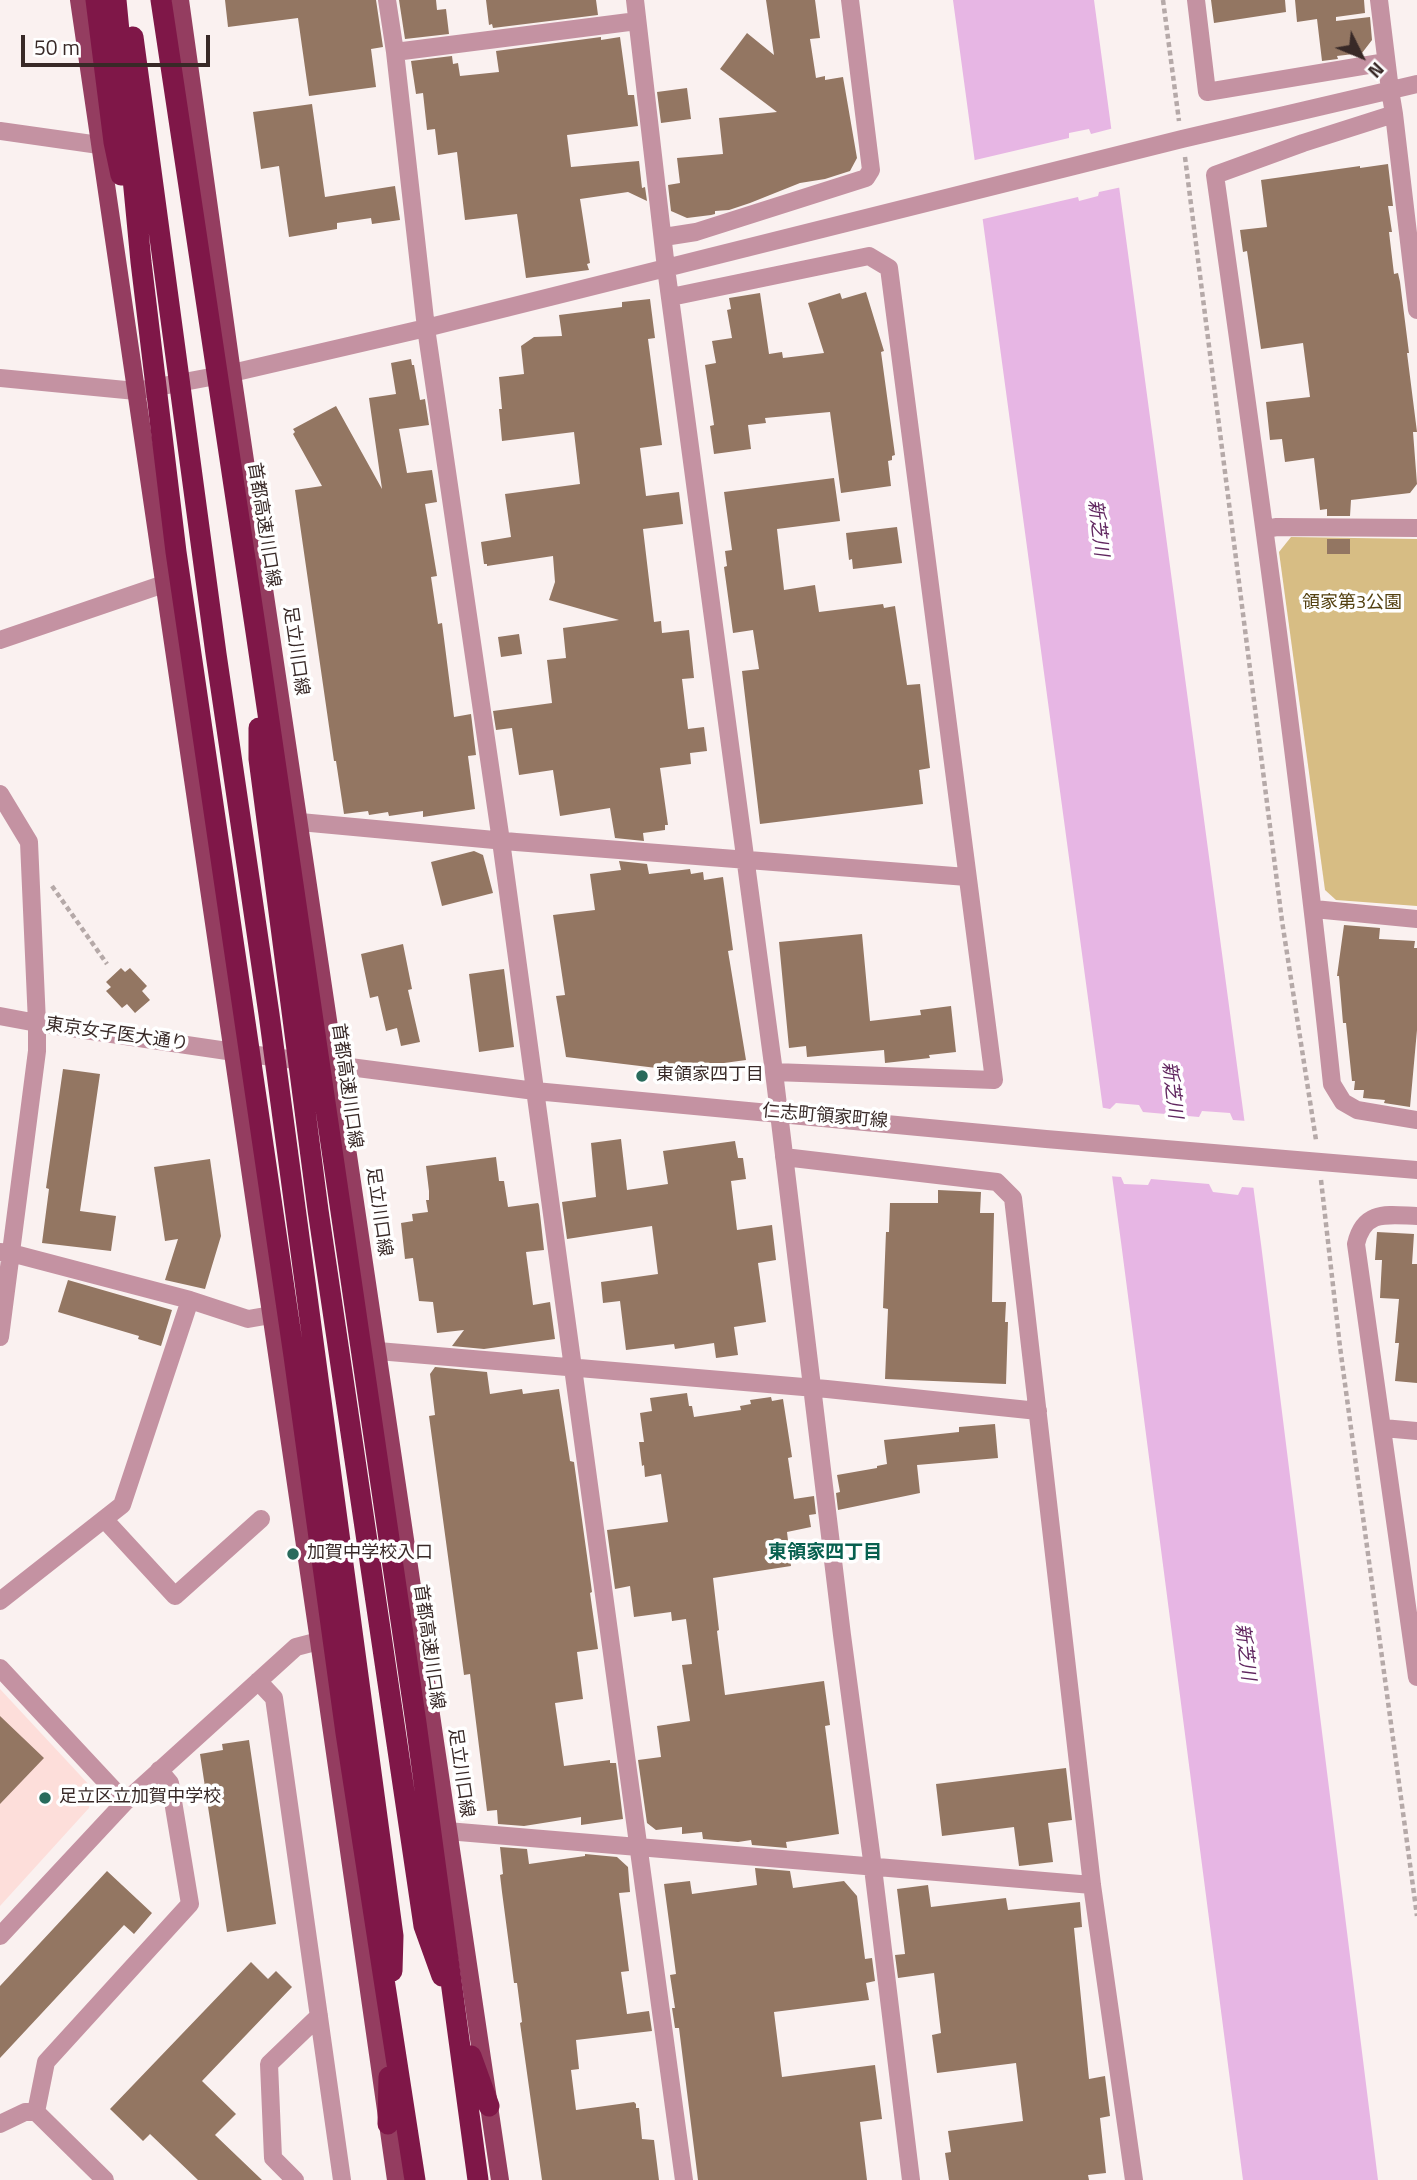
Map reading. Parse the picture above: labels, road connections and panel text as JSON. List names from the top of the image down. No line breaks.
{"streets":{"highway":["首都高速川口線"],"main road":["足立川口線"],"street":["東京女子医大通り","仁志町領家町線"]},"crossings":[["足立川口線","仁志町領家町線"],["東京女子医大通り","仁志町領家町線"]],"districts":["東領家四丁目"],"water":["新芝川"],"parks":["領家第3公園"],"places":["東領家四丁目","加賀中学校入口","足立区立加賀中学校"],"scale_bar":"50 m","north":"bottom right"}
